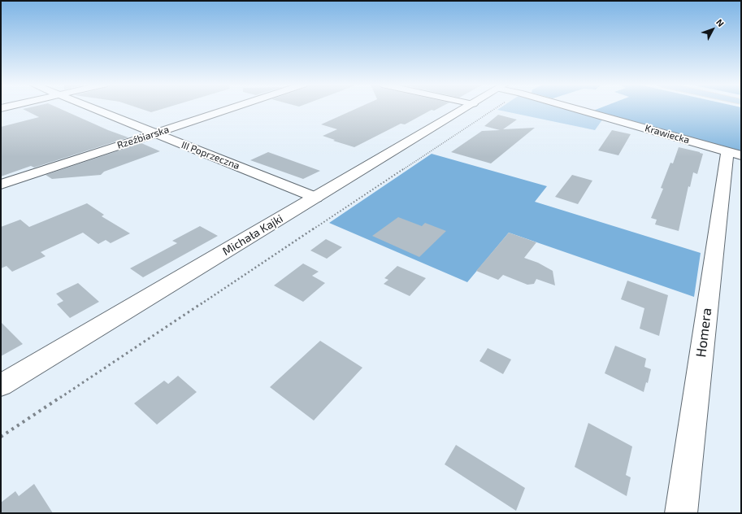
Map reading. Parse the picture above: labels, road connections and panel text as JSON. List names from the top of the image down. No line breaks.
{"streets":{"street":["Krawiecka","Rzeźbiarska","III Poprzeczna","Michała Kajki","Homera"]},"crossings":[["Krawiecka","Homera"],["Rzeźbiarska","III Poprzeczna"],["III Poprzeczna","Michała Kajki"]],"north":"top right"}
